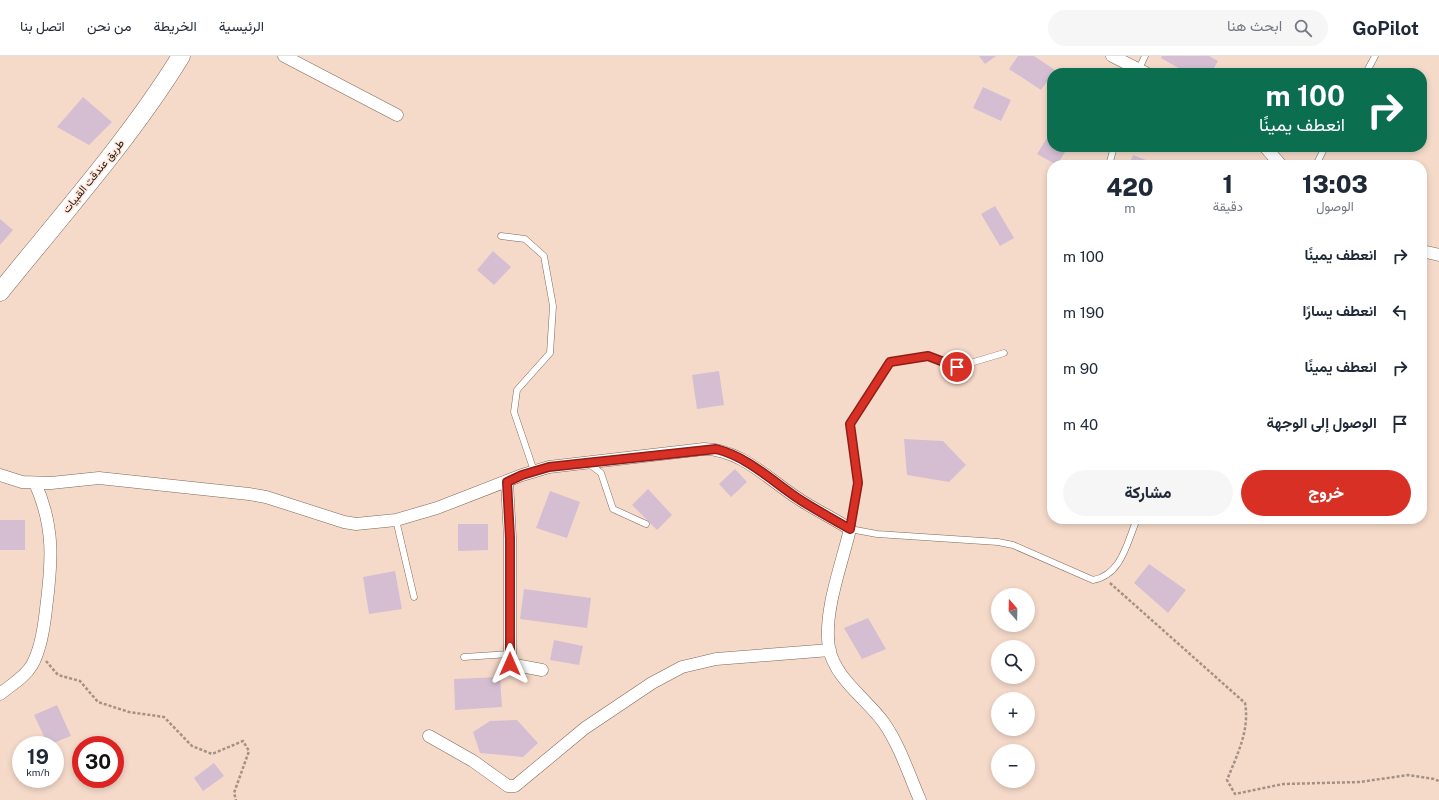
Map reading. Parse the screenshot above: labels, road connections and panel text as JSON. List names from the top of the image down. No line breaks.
{"streets":{"main road":["طريق عندقت القبيات"]},"north":"top","page":{"header":"GoPilot","search":"ابحث هنا","nav":["الرئيسية","الخريطة","من نحن","اتصل بنا"],"turn":["100 m","انعطف يمينًا"],"eta":["13:03","الوصول","1","دقيقة","420","m"],"list":[{"name":"انعطف يمينًا","value":"100 m"},{"name":"انعطف يسارًا","value":"190 m"},{"name":"انعطف يمينًا","value":"90 m"},{"name":"الوصول إلى الوجهة","value":"40 m"}],"buttons":["خروج","مشاركة"],"map_buttons":["+","−"],"speed":"19 km/h","limit":"30"}}
